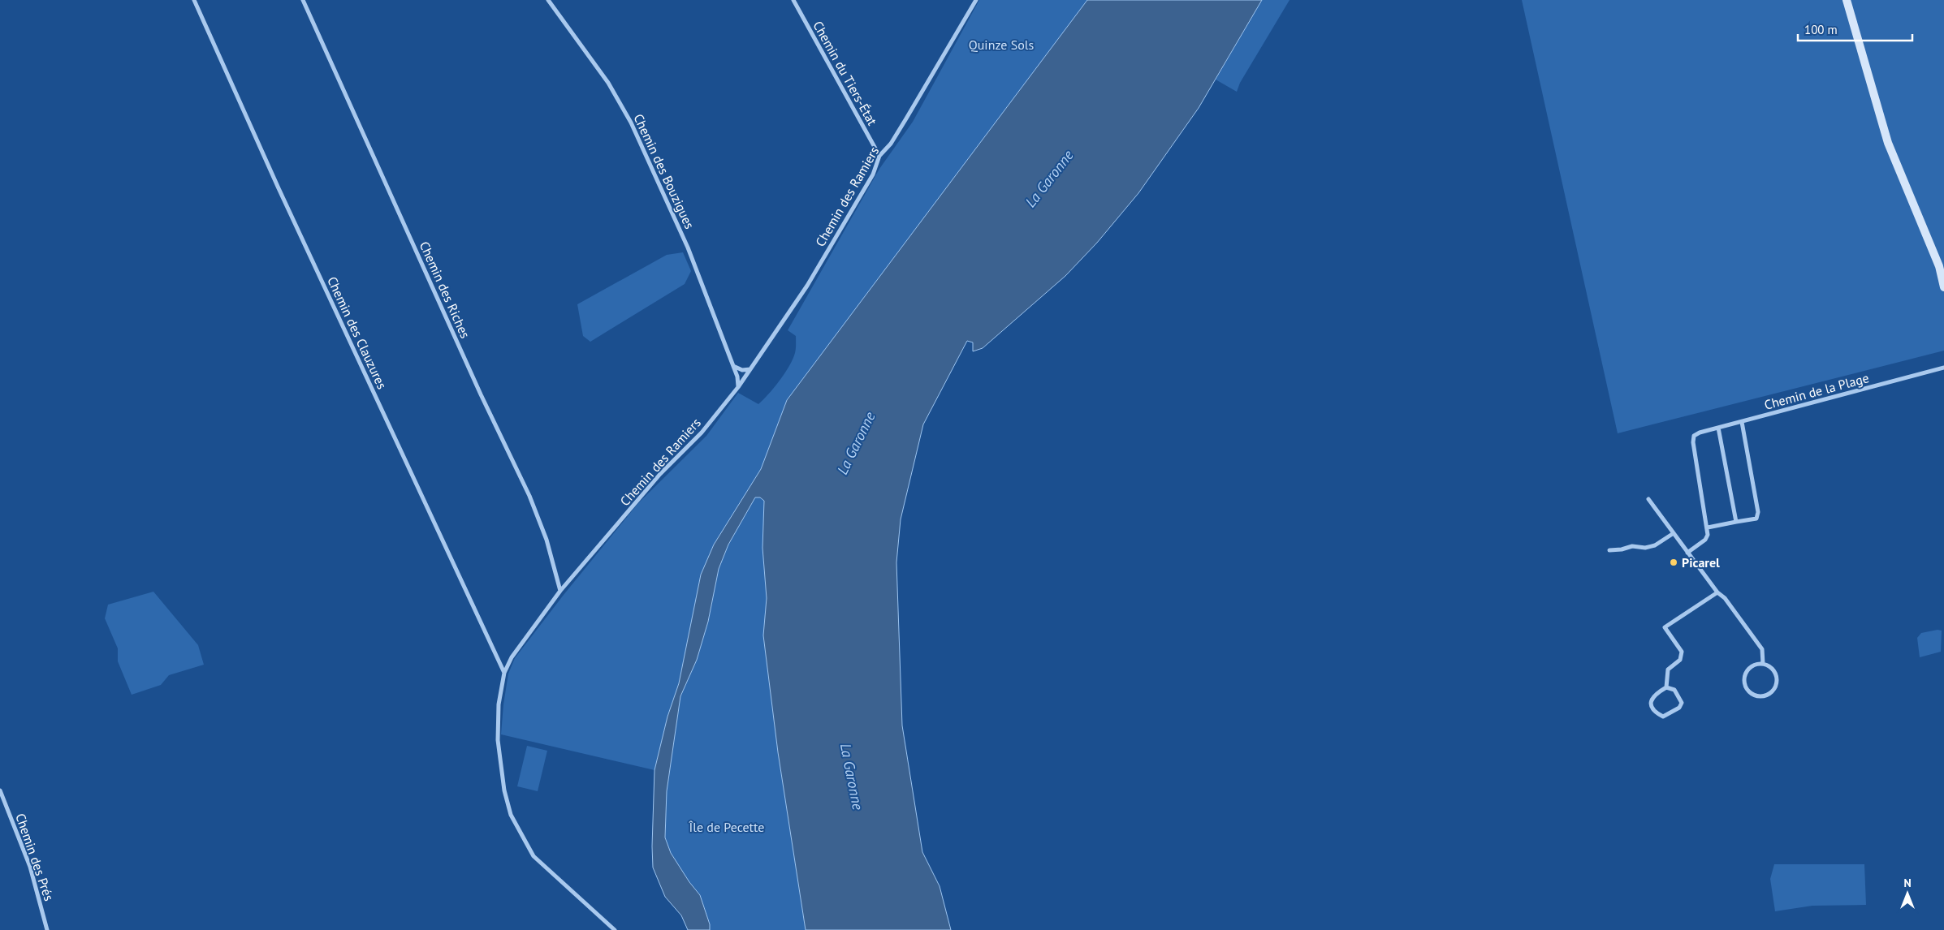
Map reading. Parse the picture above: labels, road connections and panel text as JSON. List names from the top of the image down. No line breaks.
{"streets":{"street":["Chemin du Tiers-État","Chemin des Bouzigues","Chemin des Ramiers","Chemin des Riches","Chemin des Clauzures","Chemin de la Plage","Chemin des Prés"]},"crossings":[["Chemin du Tiers-État","Chemin des Ramiers"],["Chemin des Bouzigues","Chemin des Ramiers"],["Chemin des Ramiers","Chemin des Riches"],["Chemin des Ramiers","Chemin des Clauzures"]],"water":["La Garonne"],"parks":["Quinze Sols","Île de Pecette"],"places":["Picarel"],"scale_bar":"100 m","north":"top"}
